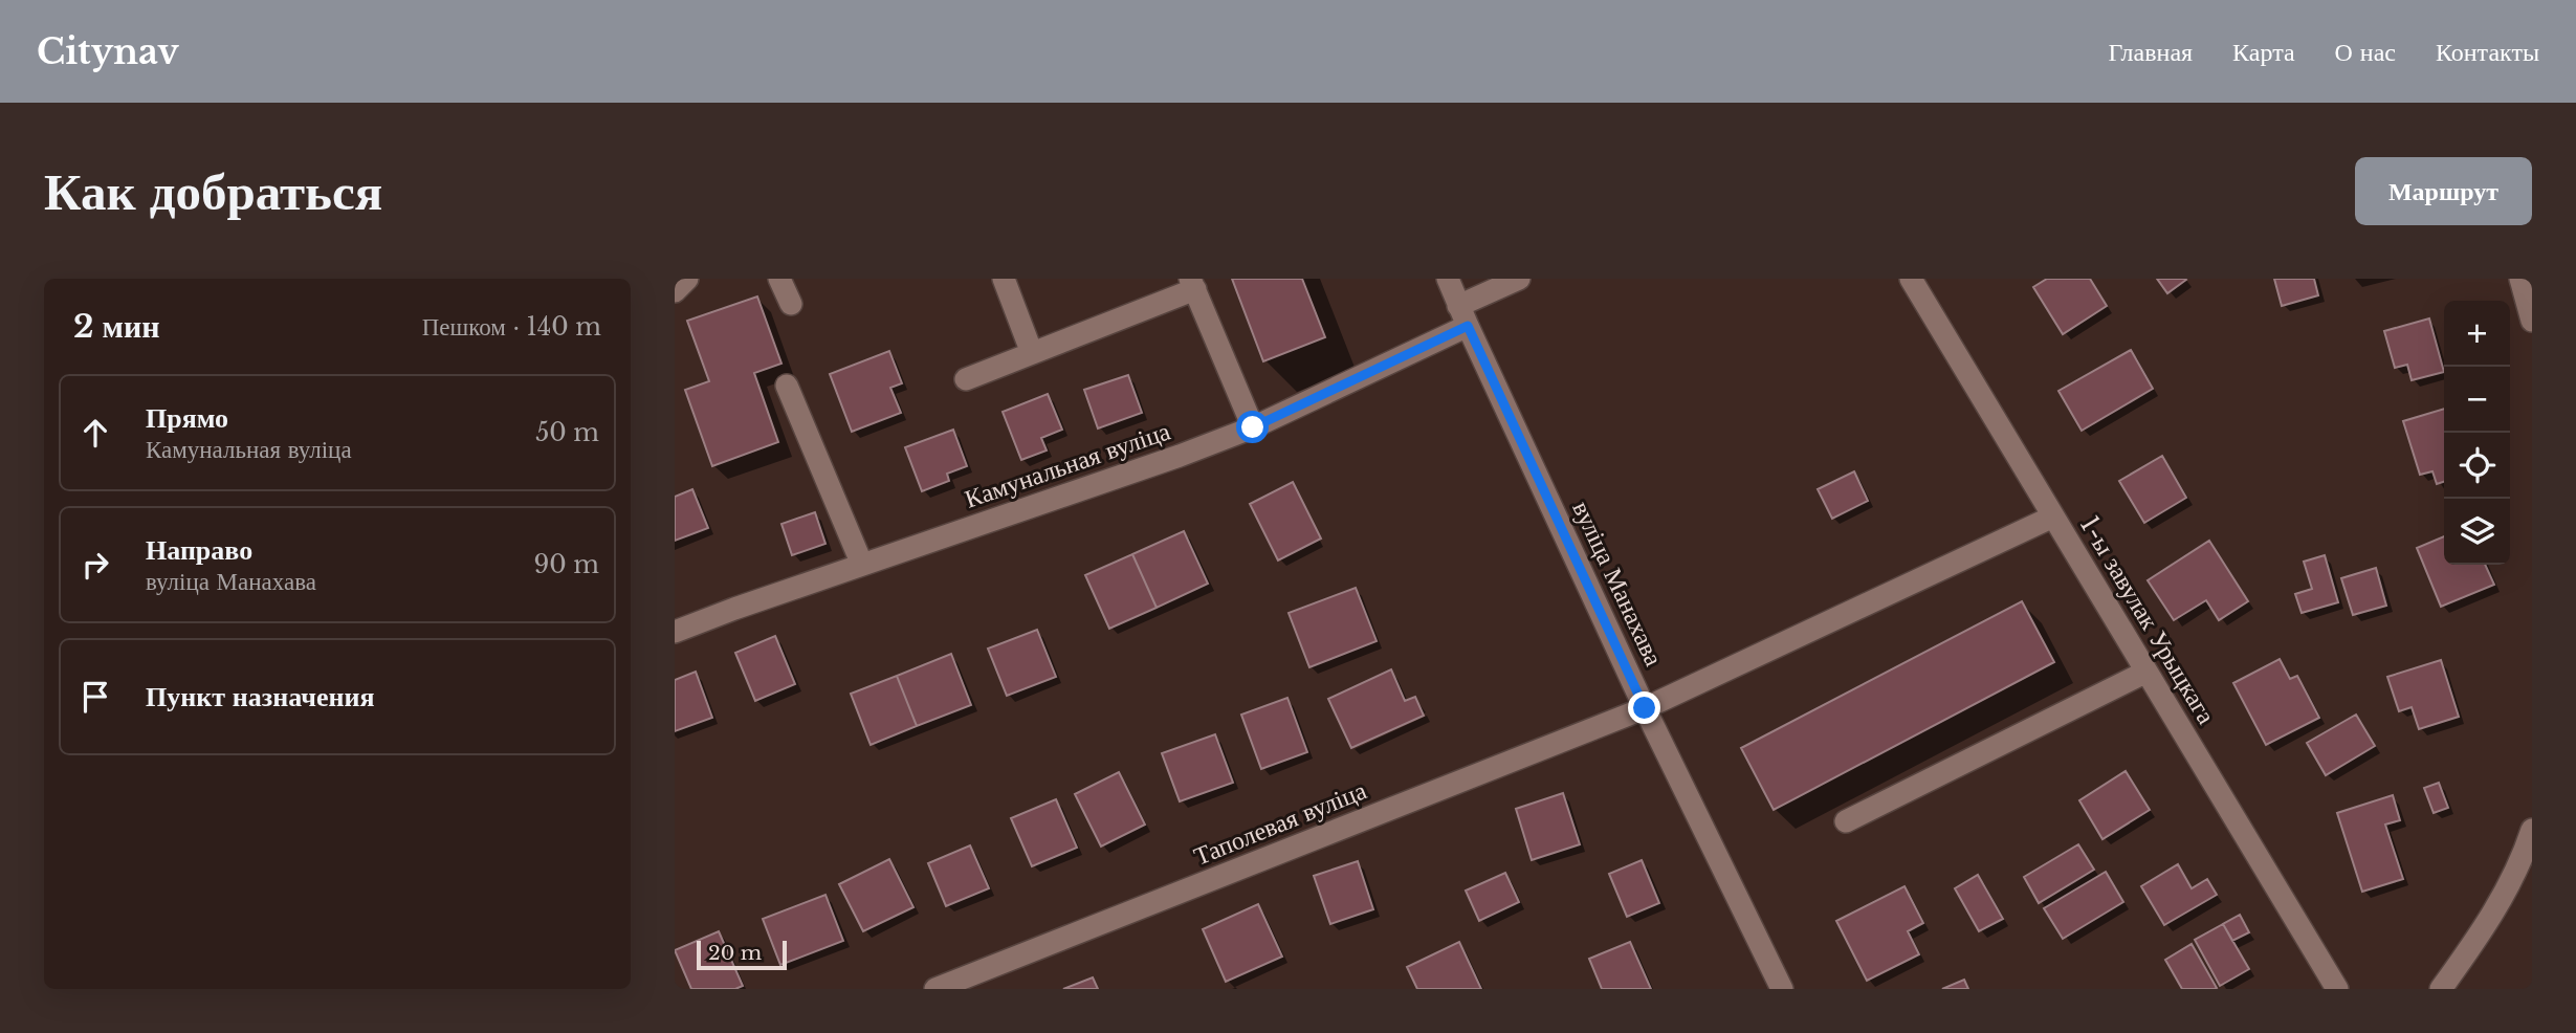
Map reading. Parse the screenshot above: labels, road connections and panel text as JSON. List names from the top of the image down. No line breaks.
{"streets":{"street":["Камунальная вуліца","вуліца Манахава","1-ы завулак Урыцкага","Таполевая вуліца"]},"crossings":[["Камунальная вуліца","вуліца Манахава"],["вуліца Манахава","Таполевая вуліца"],["1-ы завулак Урыцкага","Таполевая вуліца"]],"scale_bar":"20 m","page":{"header":"Citynav","nav":["Главная","Карта","О нас","Контакты"],"buttons":"Маршрут","title":"Как добраться","heading":["2 мин","Пешком · 140 m"],"map_buttons":["+","−"],"list":[["Прямо","Камунальная вуліца","50 m"],["Направо","вуліца Манахава","90 m"],"Пункт назначения"],"scale":"20 m"}}
